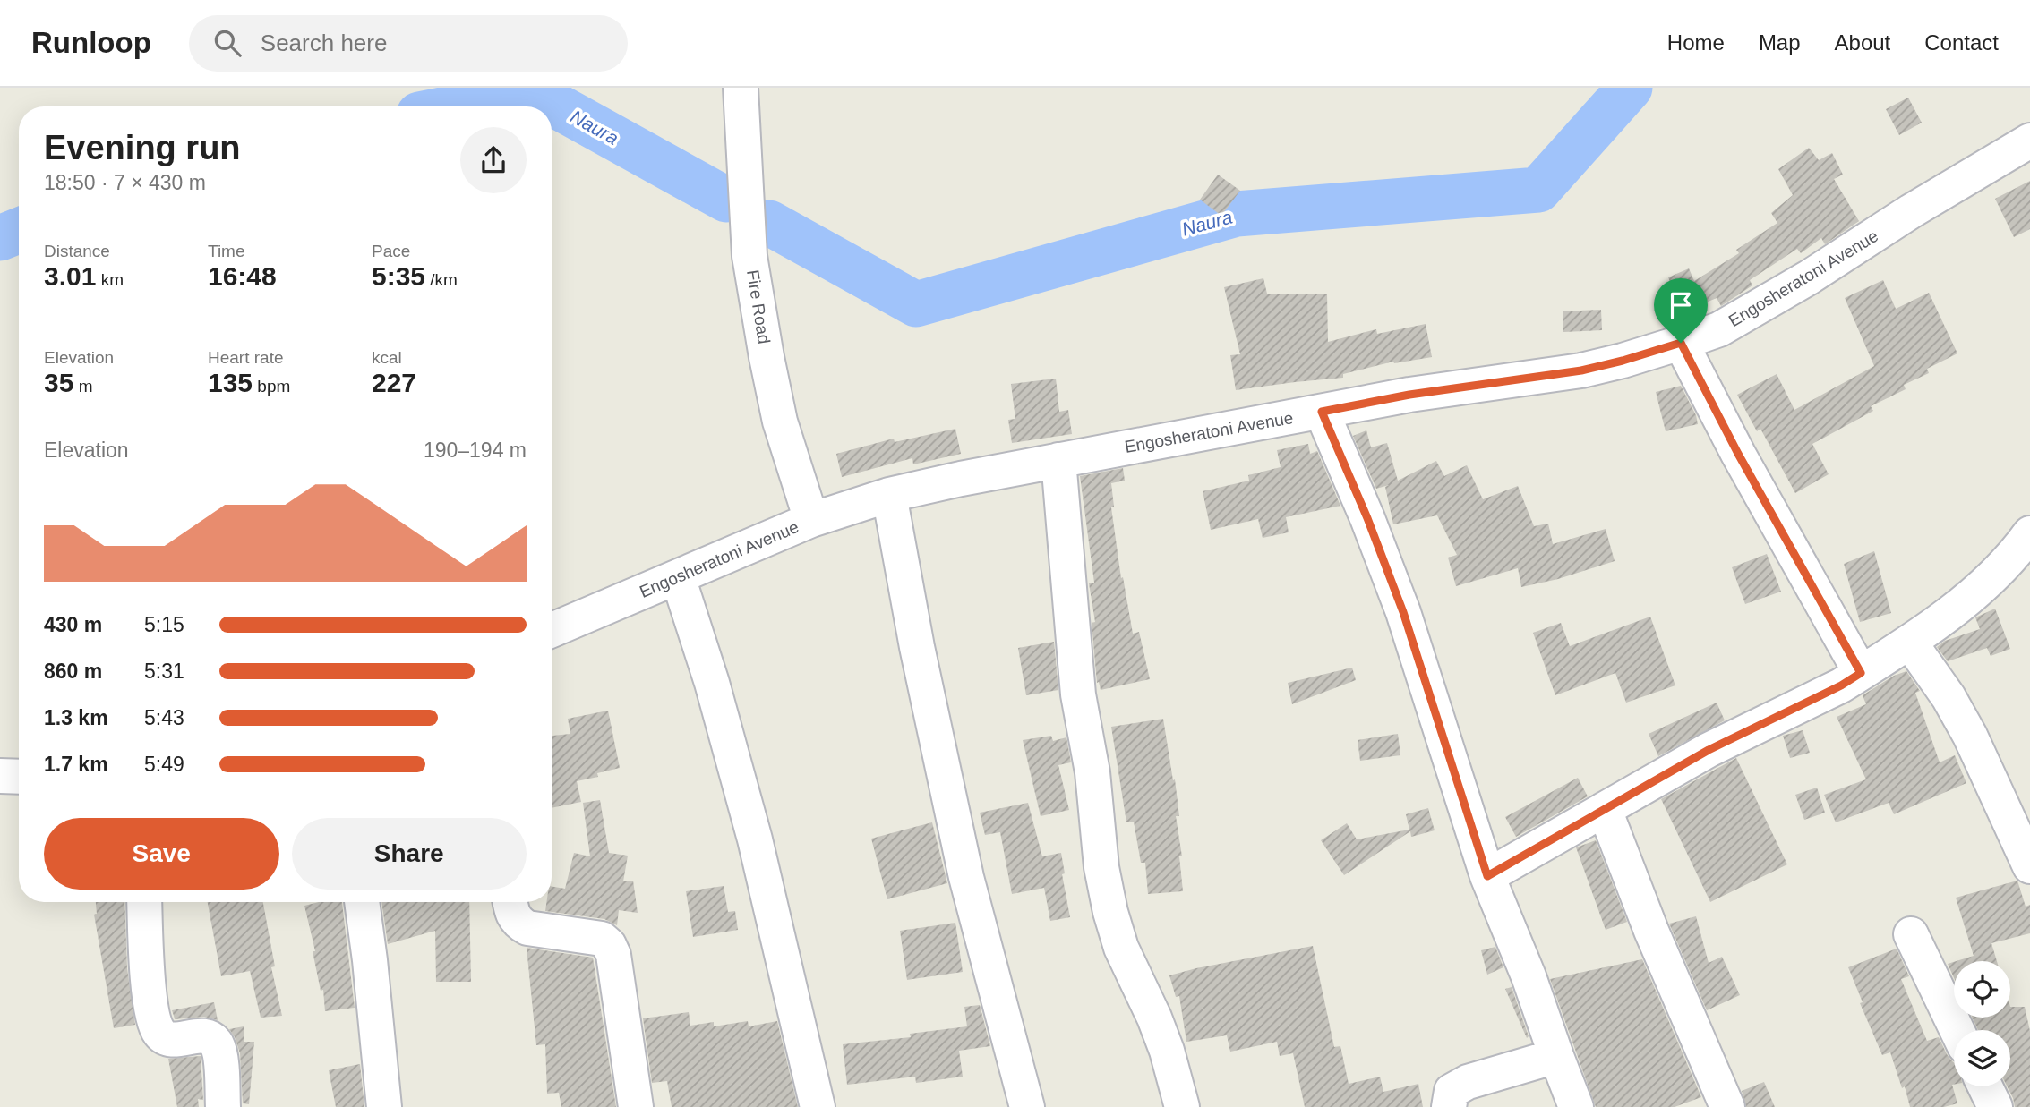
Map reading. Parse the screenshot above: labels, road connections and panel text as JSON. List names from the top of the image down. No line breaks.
{"streets":{"street":["Engosheratoni Avenue","Fire Road"]},"crossings":[["Engosheratoni Avenue","Fire Road"]],"water":["Naura"],"page":{"header":"Runloop","search":"Search here","nav":["Home","Map","About","Contact"],"heading":["Evening run","18:50 · 7 × 430 m"],"stats":[["Distance","3.01 km"],["Time","16:48"],["Pace","5:35 /km"],["Elevation","35 m"],["Heart rate","135 bpm"],["kcal","227"]],"chart":["Elevation","190–194 m"],"list":[{"name":"430 m","note":"5:15"},{"name":"860 m","note":"5:31"},{"name":"1.3 km","note":"5:43"},{"name":"1.7 km","note":"5:49"}],"buttons":["Save","Share"]}}
